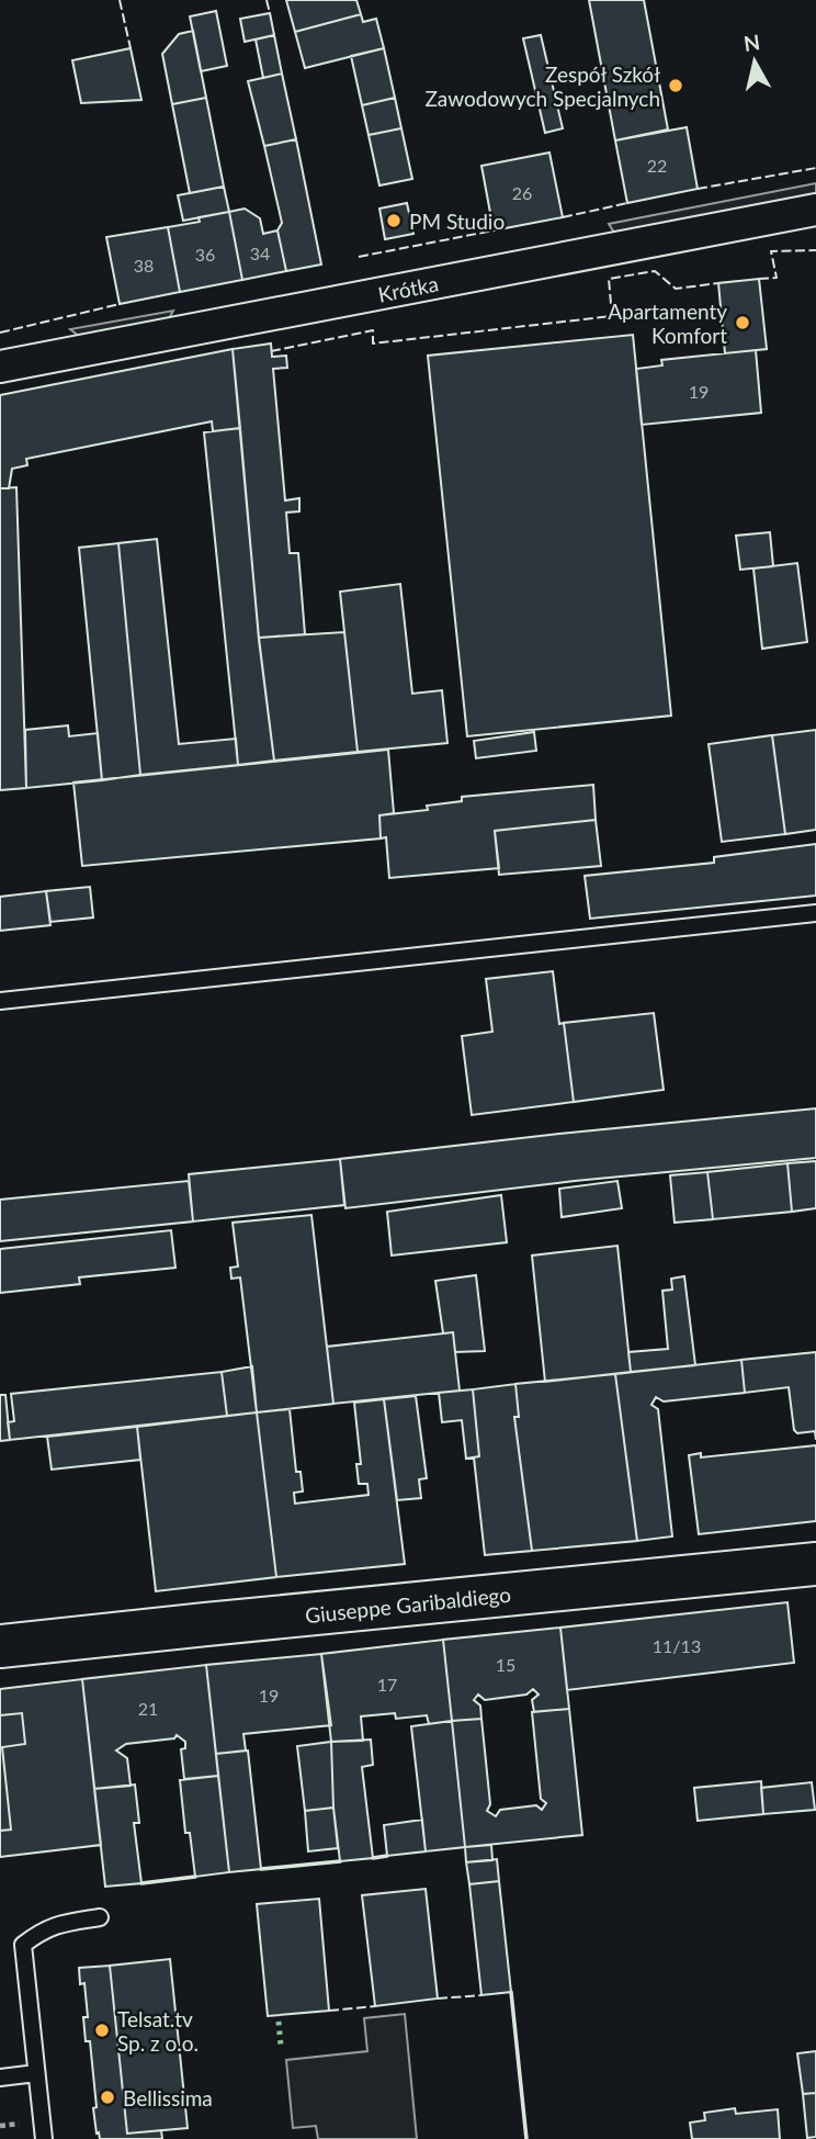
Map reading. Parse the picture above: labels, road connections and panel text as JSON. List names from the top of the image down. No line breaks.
{"streets":{"street":["Krótka","Giuseppe Garibaldiego"]},"places":["Zespół Szkół Zawodowych Specjalnych","PM Studio","Apartamenty Komfort","Telsat.tv Sp. z o.o.","Bellissima"],"house_numbers":["22","26","34","36","38","19","11/13","15","17","19","21"],"north":"top"}
